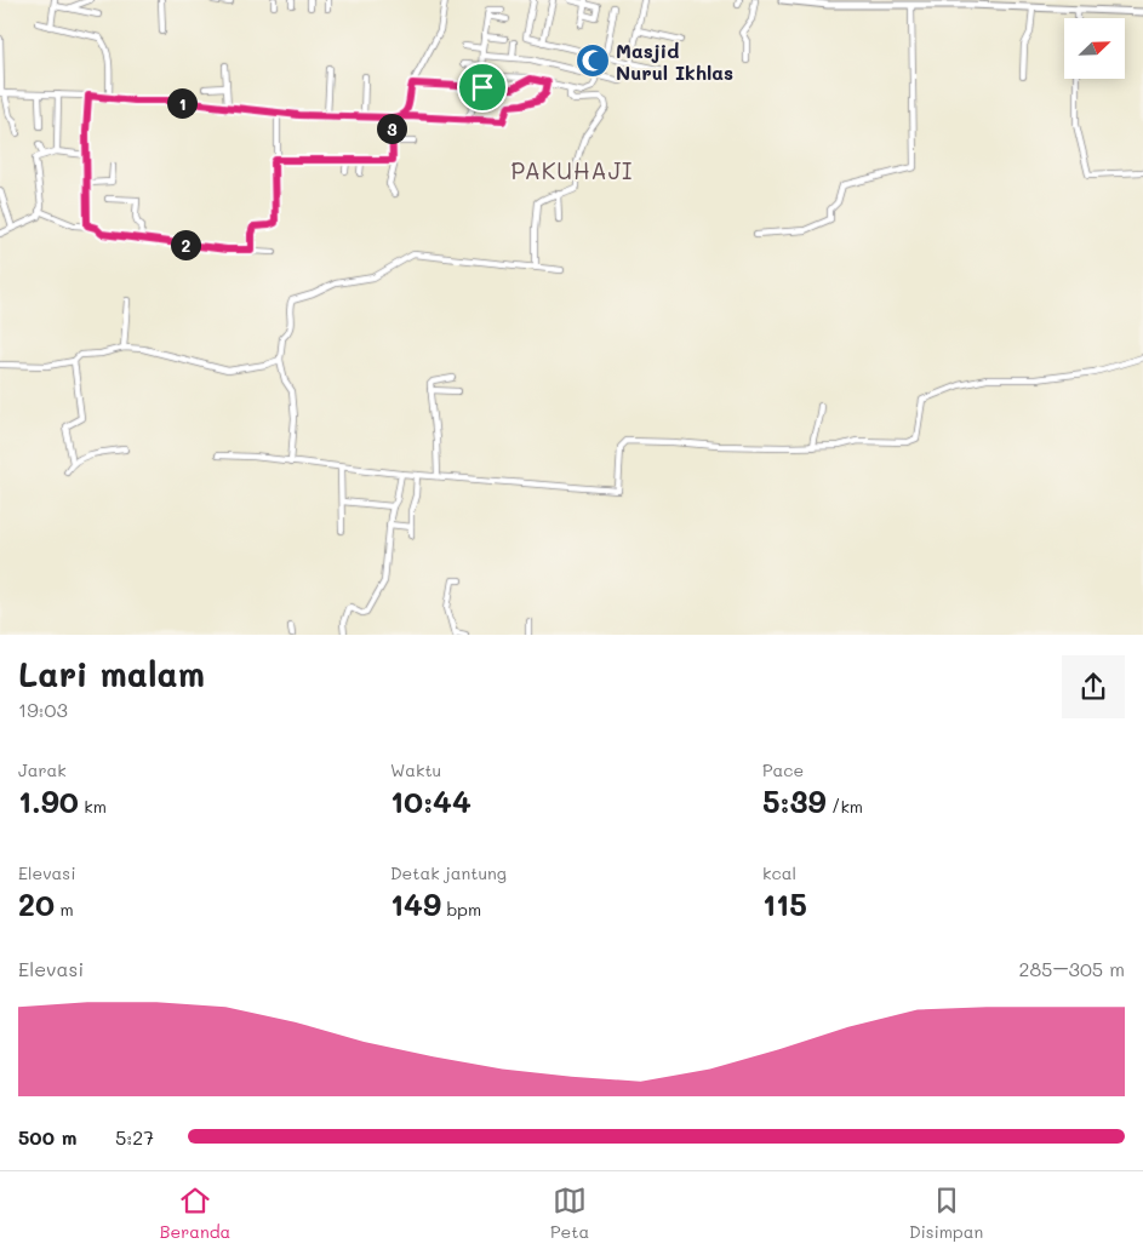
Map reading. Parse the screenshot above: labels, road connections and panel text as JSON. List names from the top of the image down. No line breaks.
{"districts":["PAKUHAJI"],"places":{"mosque":["Masjid Nurul Ikhlas"]},"north":"top right","page":{"pins":["1","3","2"],"heading":["Lari malam","19:03"],"stats":[["Jarak","1.90 km"],["Waktu","10:44"],["Pace","5:39 /km"],["Elevasi","20 m"],["Detak jantung","149 bpm"],["kcal","115"]],"chart":["Elevasi","285–305 m"],"list":[{"name":"500 m","note":"5:27"}],"tabs":["Beranda","Peta","Disimpan"]}}
